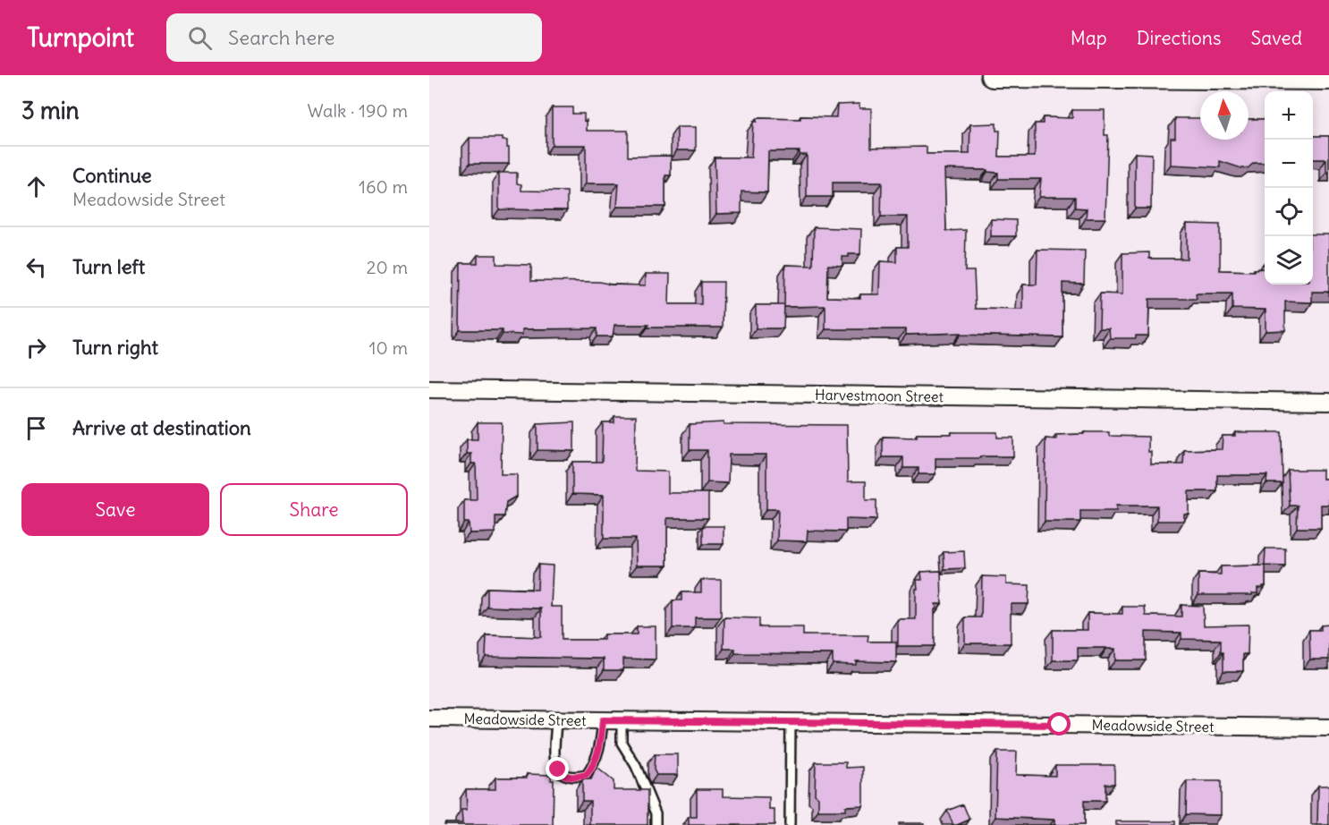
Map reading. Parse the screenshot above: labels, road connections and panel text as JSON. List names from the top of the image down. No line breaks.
{"streets":{"street":["Harvestmoon Street","Meadowside Street"]},"north":"top","page":{"header":"Turnpoint","search":"Search here","nav":["Map","Directions","Saved"],"heading":["3 min","Walk · 190 m"],"map_buttons":["+","−"],"list":[["Continue","Meadowside Street","160 m"],["Turn left","20 m"],["Turn right","10 m"],"Arrive at destination"],"buttons":["Save","Share"]}}
